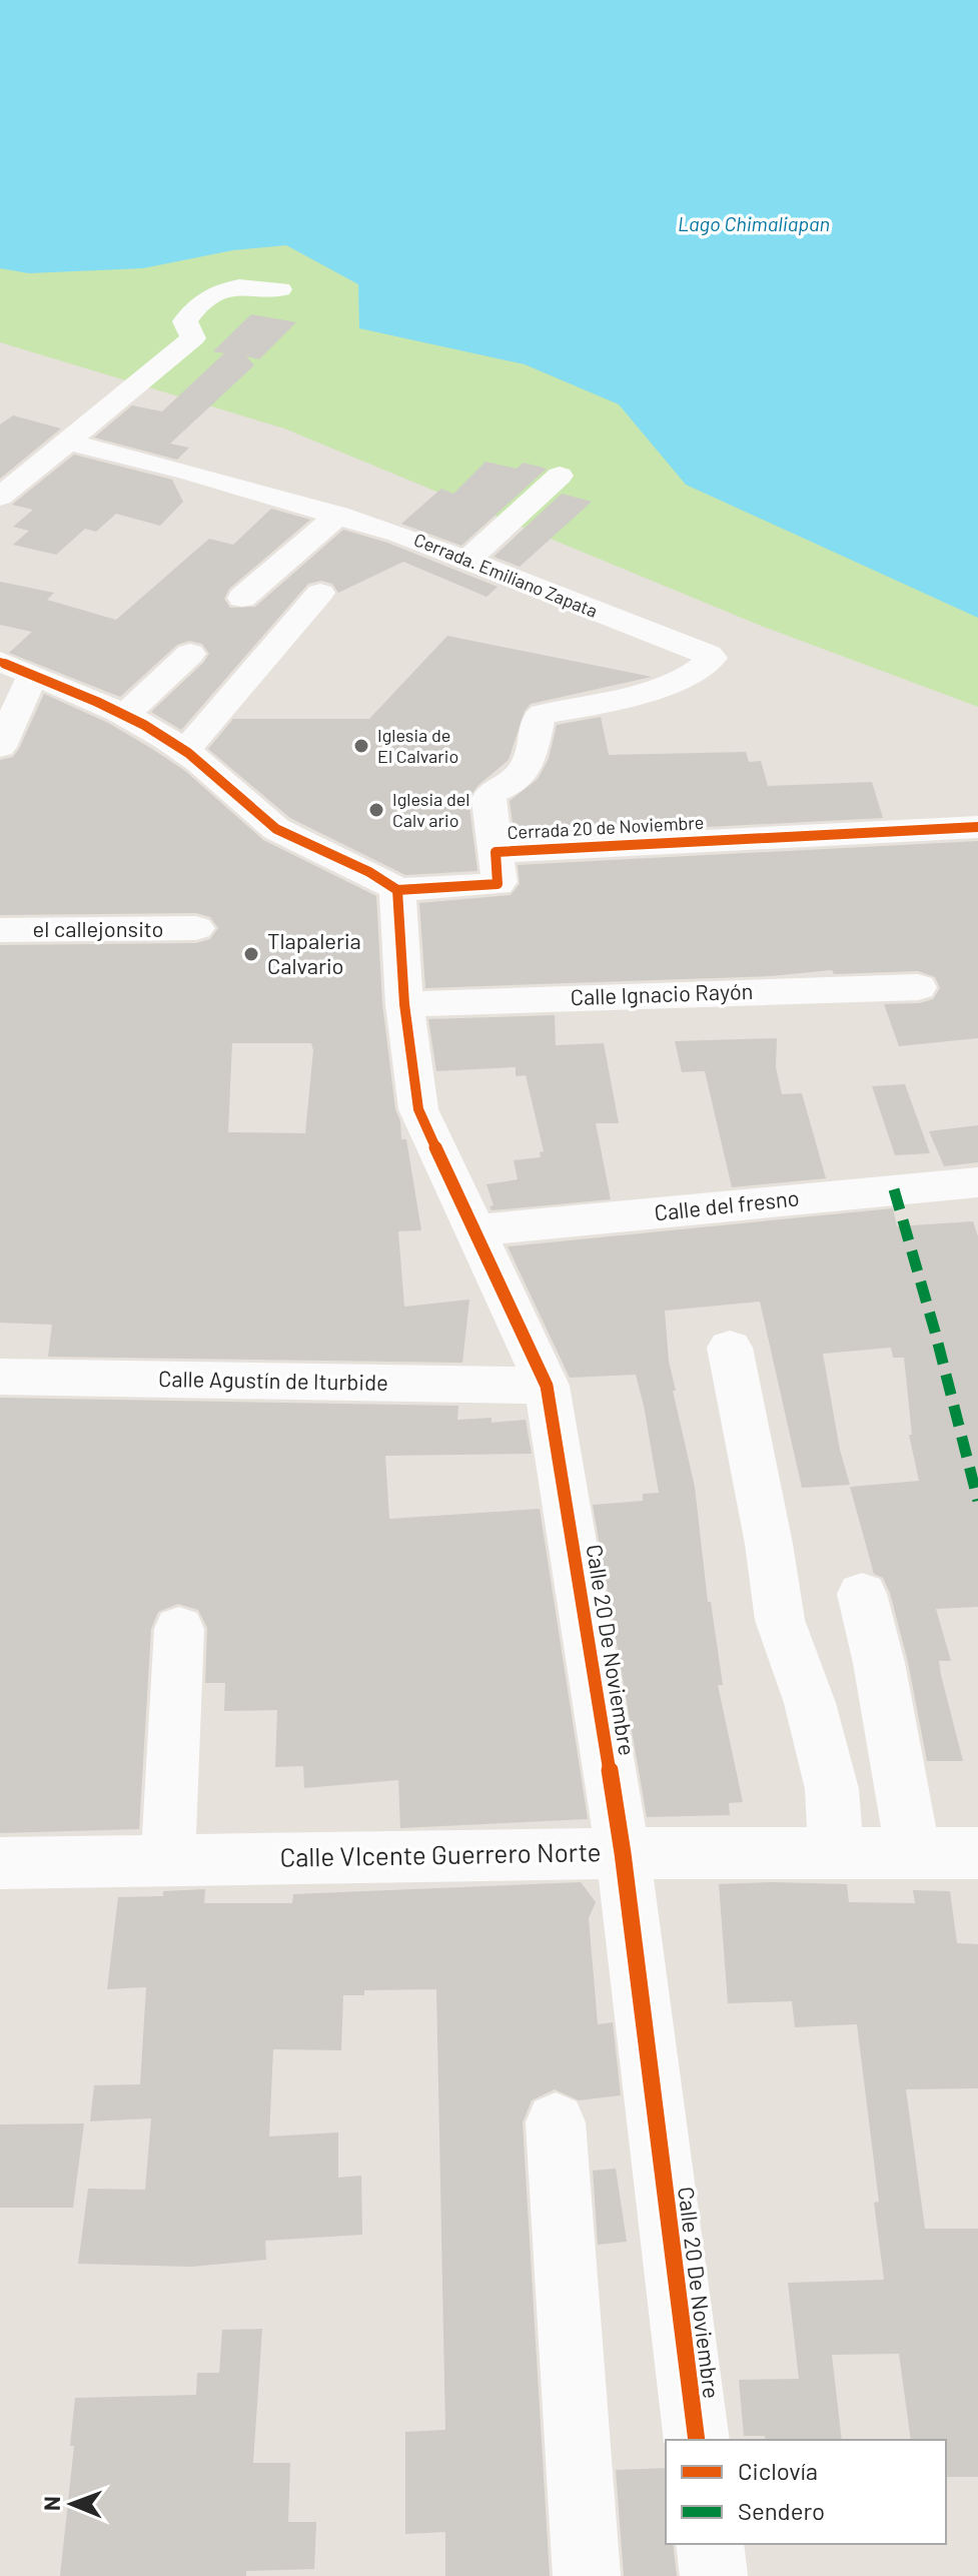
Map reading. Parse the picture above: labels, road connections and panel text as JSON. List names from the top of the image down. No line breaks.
{"streets":{"street":["Cerrada. Emiliano Zapata","Cerrada 20 de Noviembre","el callejonsito","Calle Ignacio Rayón","Calle del fresno","Calle Agustín de Iturbide","Calle 20 De Noviembre","Calle VIcente Guerrero Norte"]},"crossings":[["Cerrada. Emiliano Zapata","Cerrada 20 de Noviembre"],["Cerrada 20 de Noviembre","Calle 20 De Noviembre"],["Calle Ignacio Rayón","Calle 20 De Noviembre"],["Calle del fresno","Calle 20 De Noviembre"],["Calle Agustín de Iturbide","Calle 20 De Noviembre"],["Calle 20 De Noviembre","Calle VIcente Guerrero Norte"]],"water":["Lago Chimaliapan"],"places":["Iglesia de El Calvario","Iglesia del Calv ario","Tlapaleria Calvario"],"legend":["Ciclovía","Sendero"],"north":"left"}
